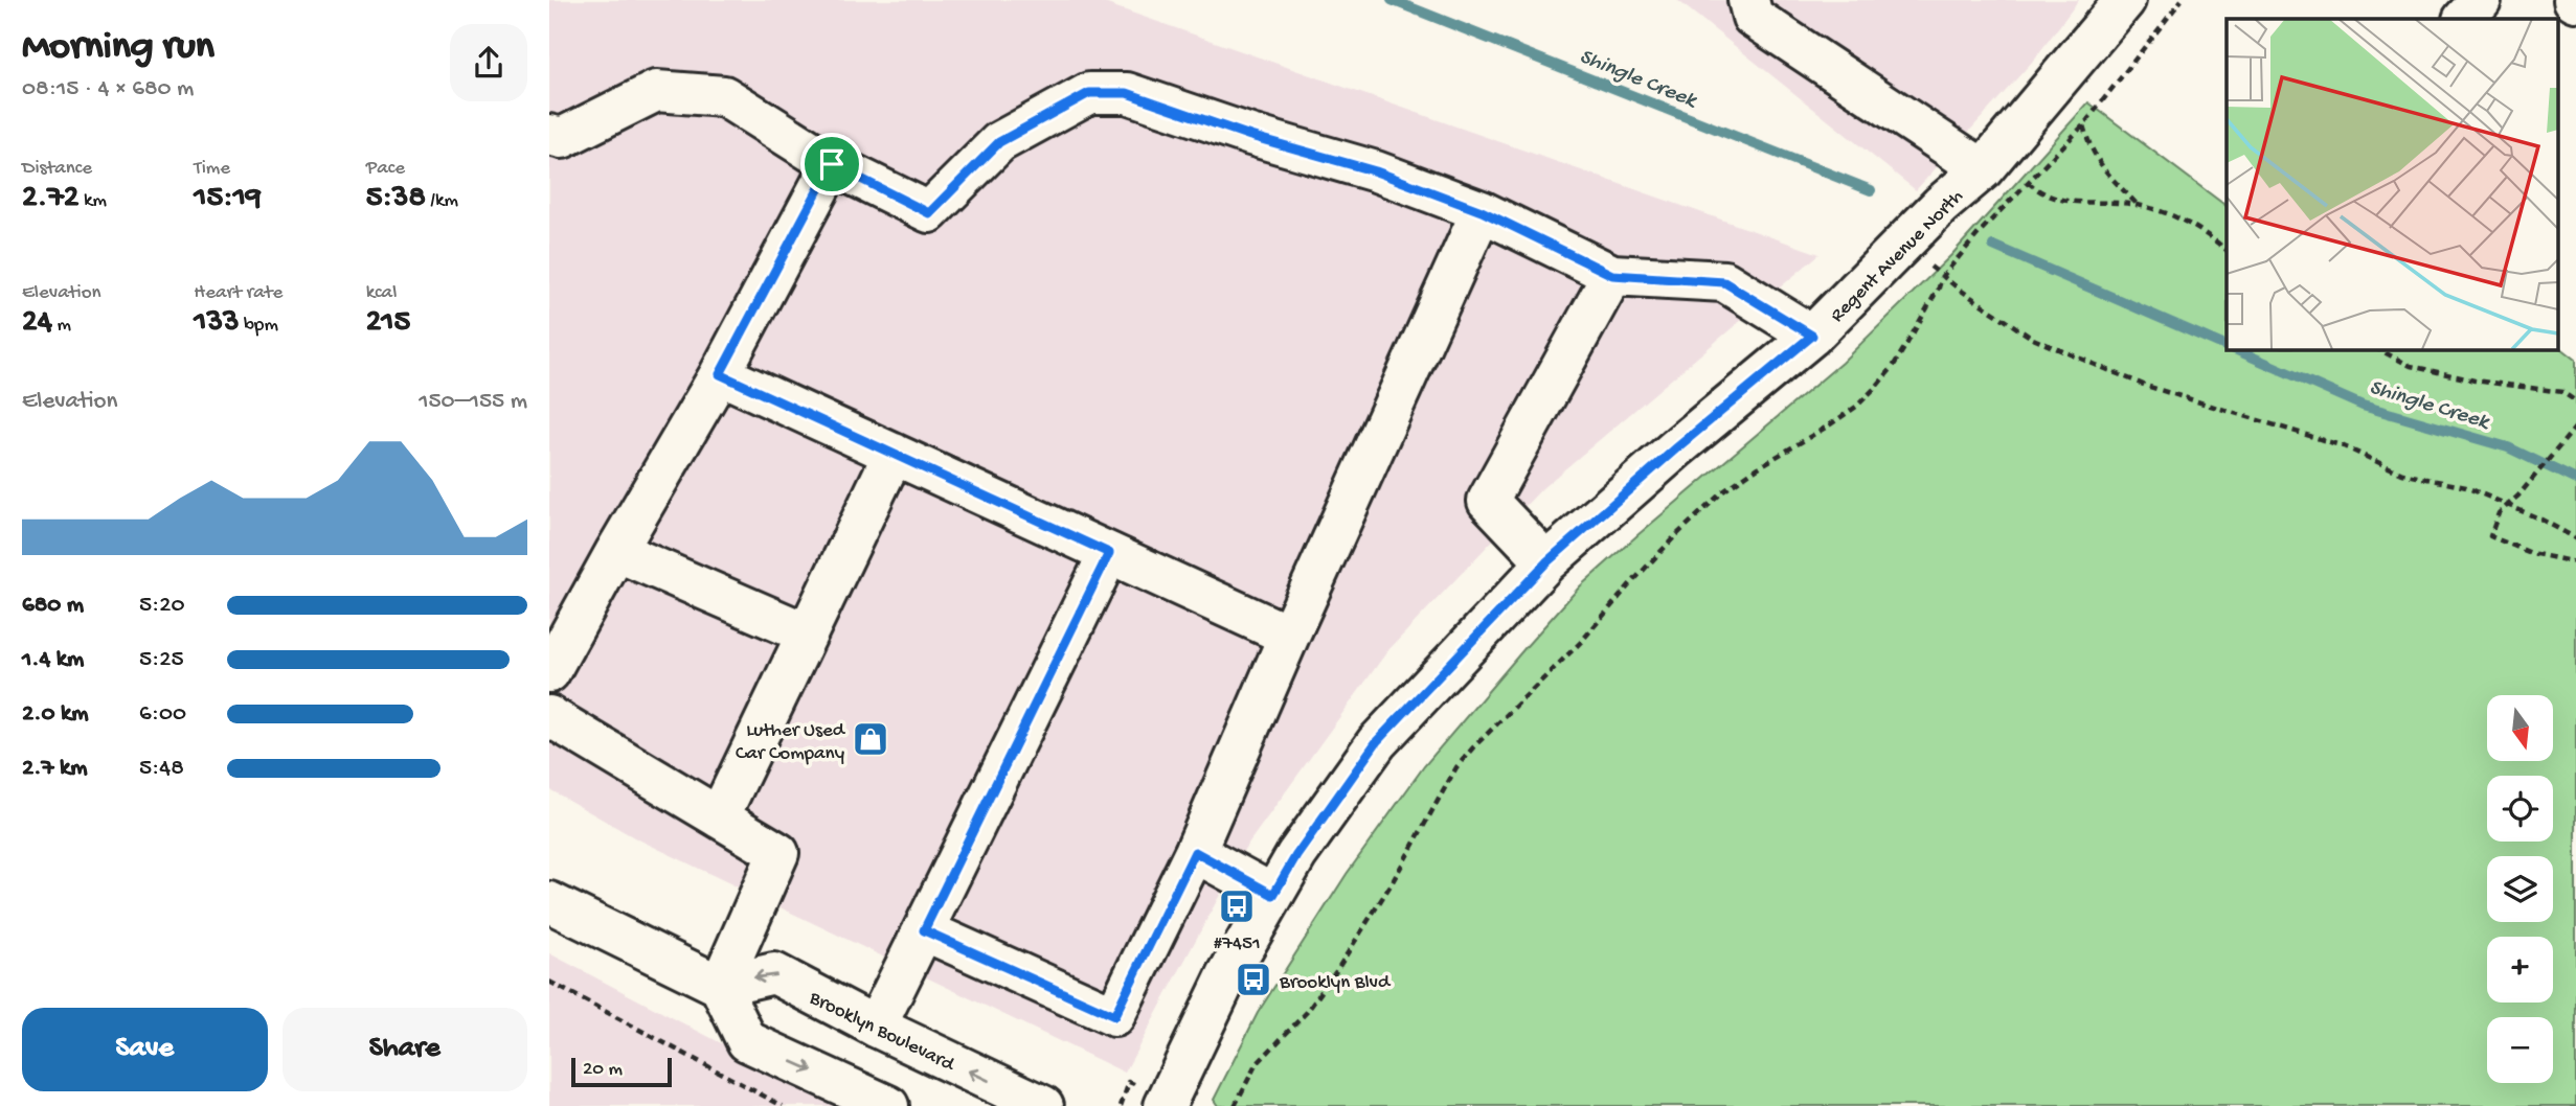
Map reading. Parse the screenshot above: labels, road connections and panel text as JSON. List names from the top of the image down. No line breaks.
{"streets":{"street":["Regent Avenue North","Brooklyn Boulevard"]},"water":["Shingle Creek"],"places":{"shop":["Luther Used Car Company"],"bus stop":["#7451","Brooklyn Blvd"]},"scale_bar":"20 m","north":"bottom","page":{"heading":["Morning run","08:15 · 4 × 680 m"],"stats":[["Distance","2.72 km"],["Time","15:19"],["Pace","5:38 /km"],["Elevation","24 m"],["Heart rate","133 bpm"],["kcal","215"]],"chart":["Elevation","150–155 m"],"list":[{"name":"680 m","note":"5:20"},{"name":"1.4 km","note":"5:25"},{"name":"2.0 km","note":"6:00"},{"name":"2.7 km","note":"5:48"}],"map_buttons":["+","−"],"buttons":["Save","Share"],"scale":"20 m"}}
